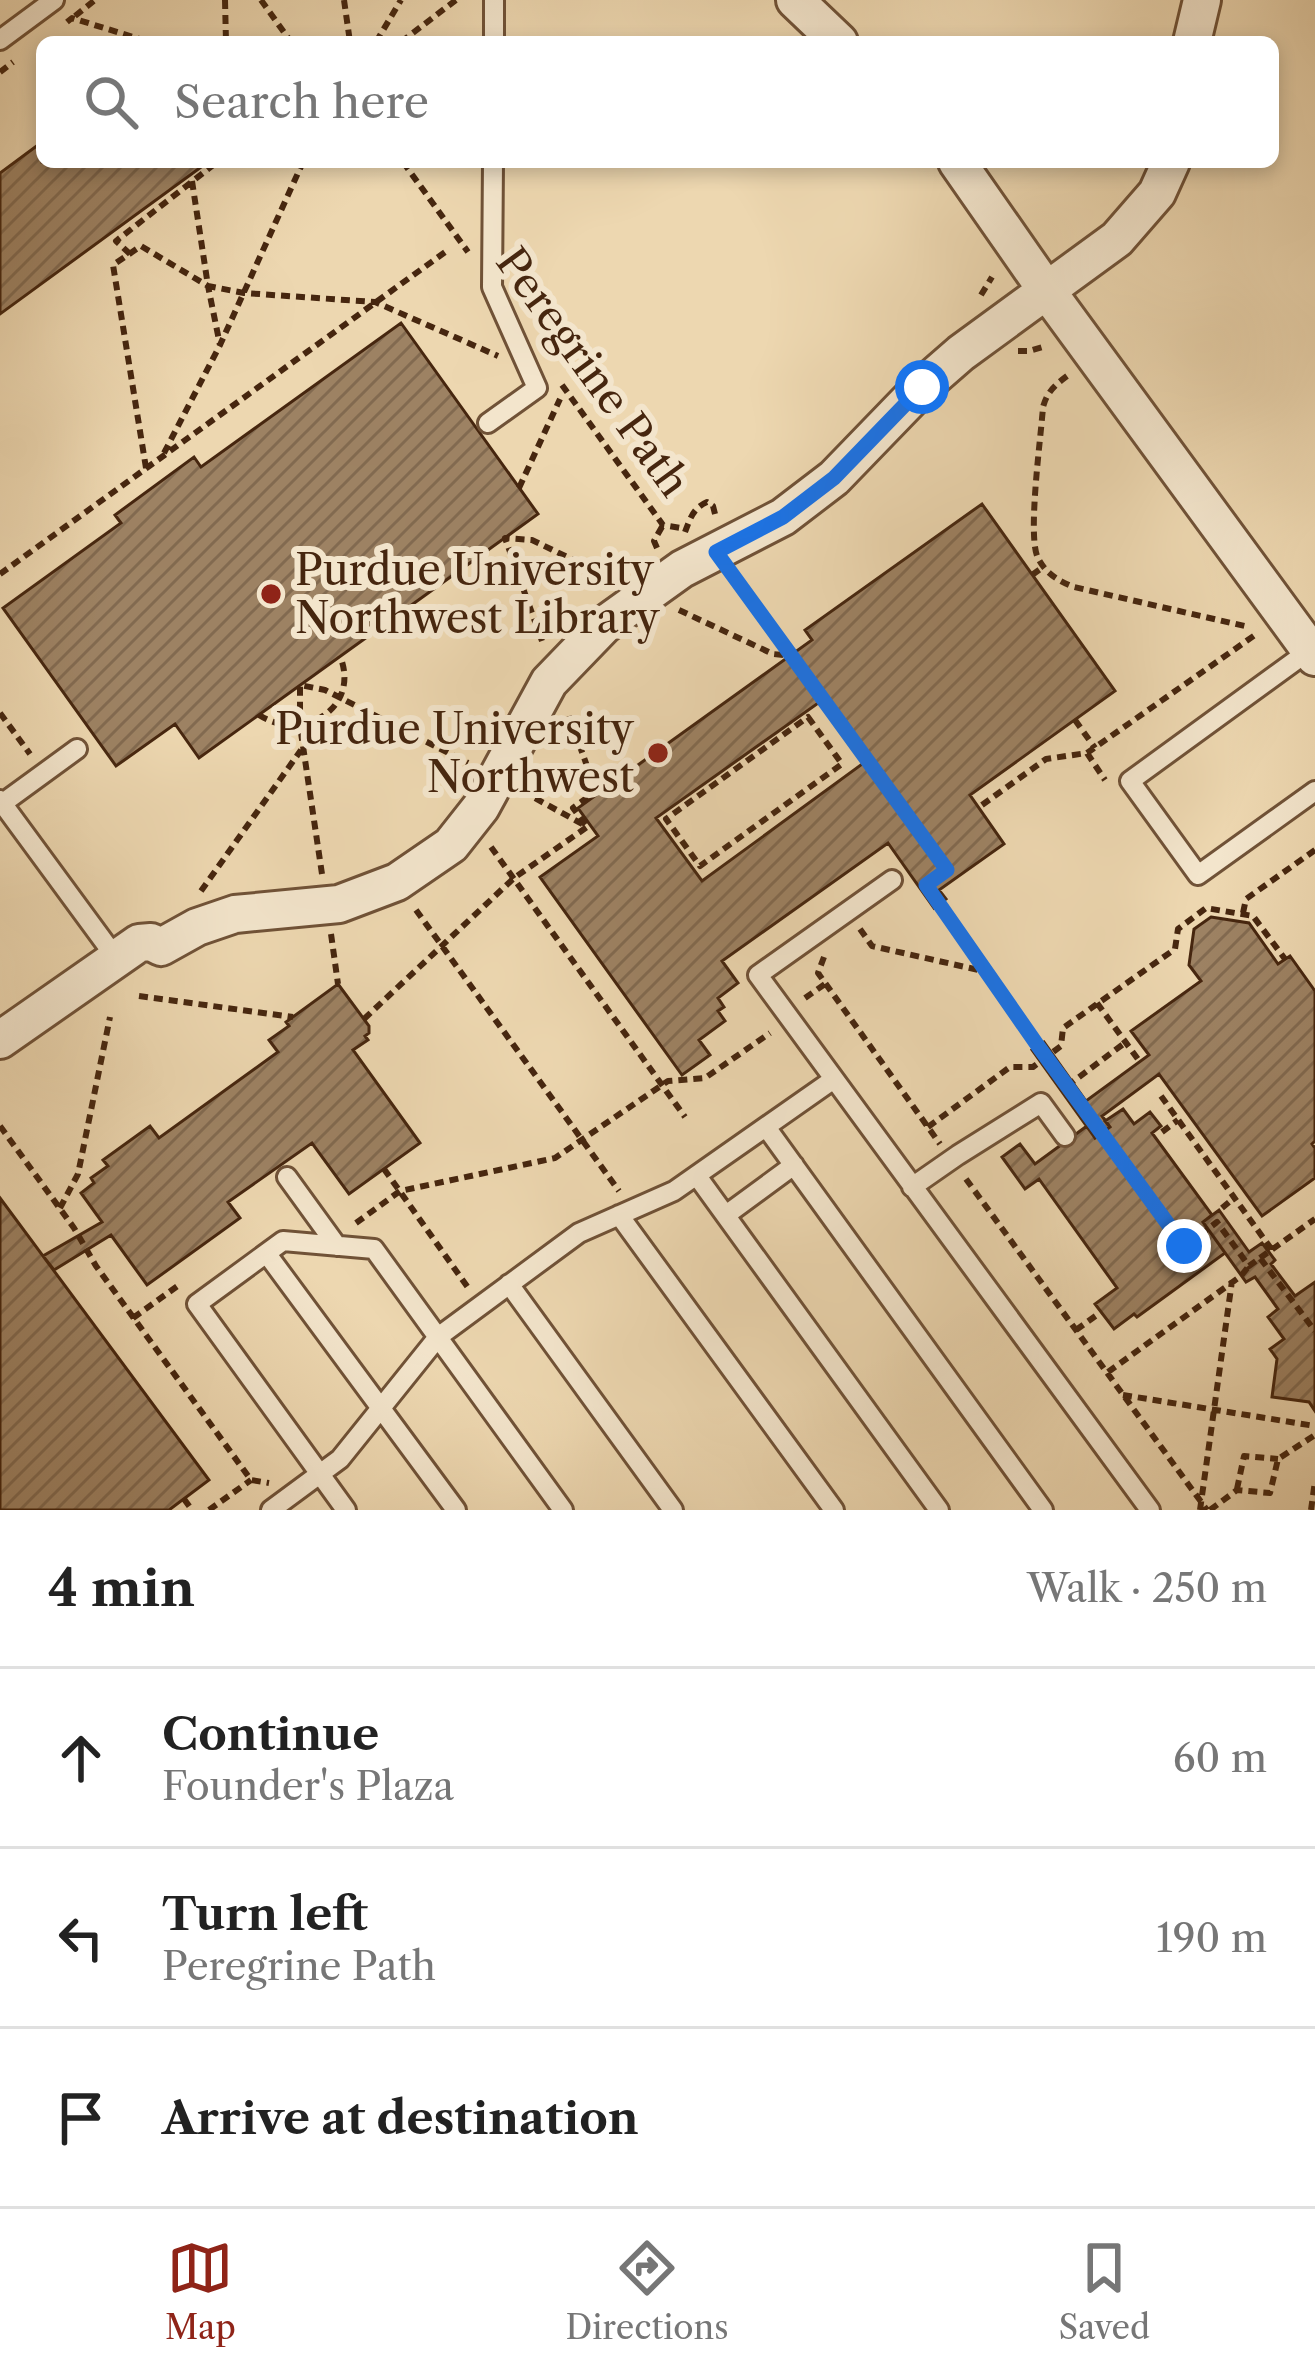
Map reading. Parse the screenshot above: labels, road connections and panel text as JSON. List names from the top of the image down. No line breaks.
{"streets":{"path":["Peregrine Path"]},"places":["Purdue University Northwest Library","Purdue University Northwest"],"page":{"search":"Search here","heading":["4 min","Walk · 250 m"],"list":[["Continue","Founder's Plaza","60 m"],["Turn left","Peregrine Path","190 m"],"Arrive at destination"],"nav":["Map","Directions","Saved"]}}
